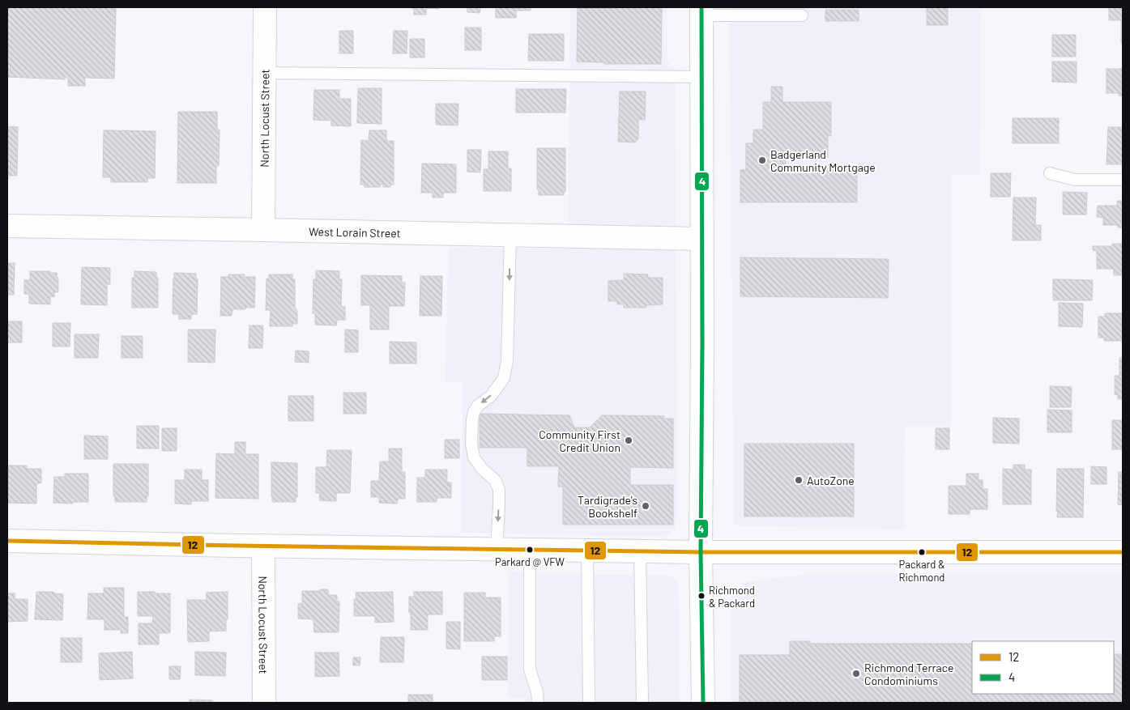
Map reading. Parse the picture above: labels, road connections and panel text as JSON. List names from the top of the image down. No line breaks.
{"streets":{"street":["North Locust Street","West Lorain Street"]},"crossings":[["North Locust Street","West Lorain Street"]],"places":["Badgerland Community Mortgage","Community First Credit Union","AutoZone","Tardigrade's Bookshelf","Parkard @ VFW","Packard & Richmond","Richmond & Packard","Richmond Terrace Condominiums"],"lines":["transit line 4","transit line 12"],"legend":["12","4"]}
